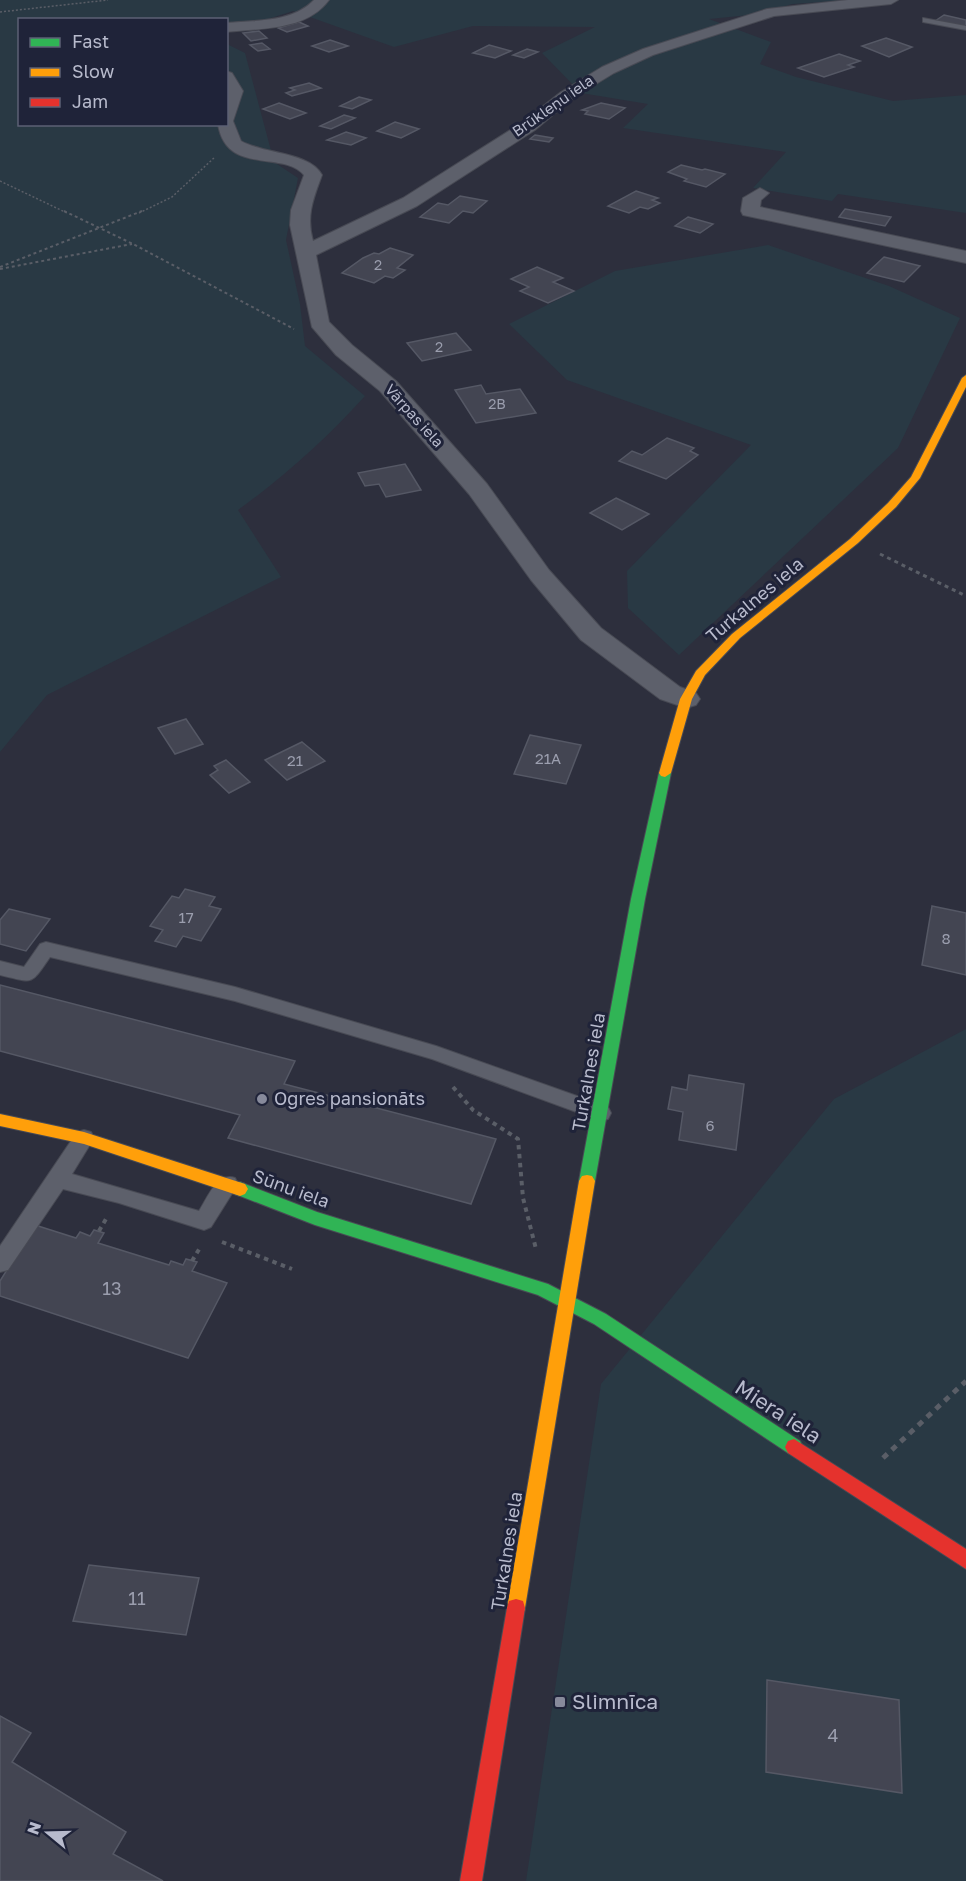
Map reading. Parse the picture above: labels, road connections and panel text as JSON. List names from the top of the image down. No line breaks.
{"streets":{"main road":["Turkalnes iela","Sūnu iela","Miera iela"],"street":["Brūkleņu iela","Vārpas iela"]},"crossings":[["Brūkleņu iela","Vārpas iela"],["Vārpas iela","Turkalnes iela"],["Turkalnes iela","Sūnu iela"],["Turkalnes iela","Miera iela"],["Sūnu iela","Miera iela"]],"places":{"other":["Ogres pansionāts"],"transit":["Slimnīca"]},"house_numbers":["2","2","2B","21A","21","17","8","6","13","11","4"],"legend":["Fast","Slow","Jam"],"north":"left"}
